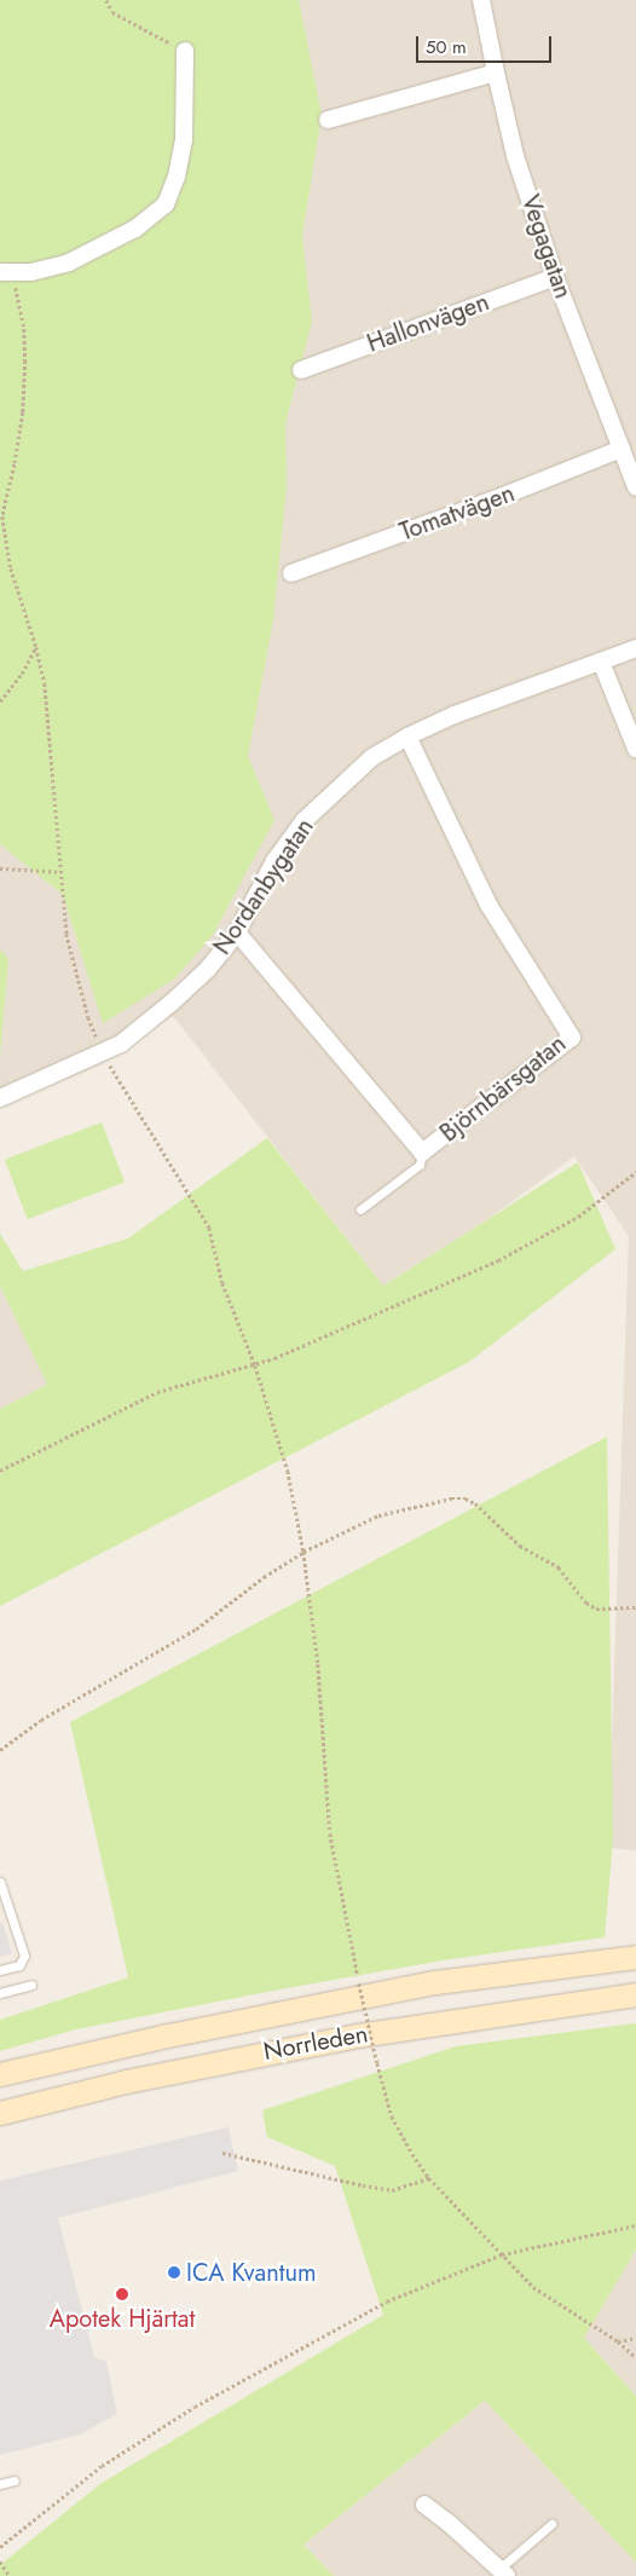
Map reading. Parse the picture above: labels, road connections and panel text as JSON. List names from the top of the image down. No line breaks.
{"streets":{"main road":["Norrleden"],"street":["Vegagatan","Hallonvägen","Tomatvägen","Nordanbygatan","Björnbärsgatan"]},"crossings":[["Vegagatan","Hallonvägen"],["Vegagatan","Tomatvägen"],["Nordanbygatan","Björnbärsgatan"]],"places":["ICA Kvantum","Apotek Hjärtat"],"scale_bar":"50 m"}
